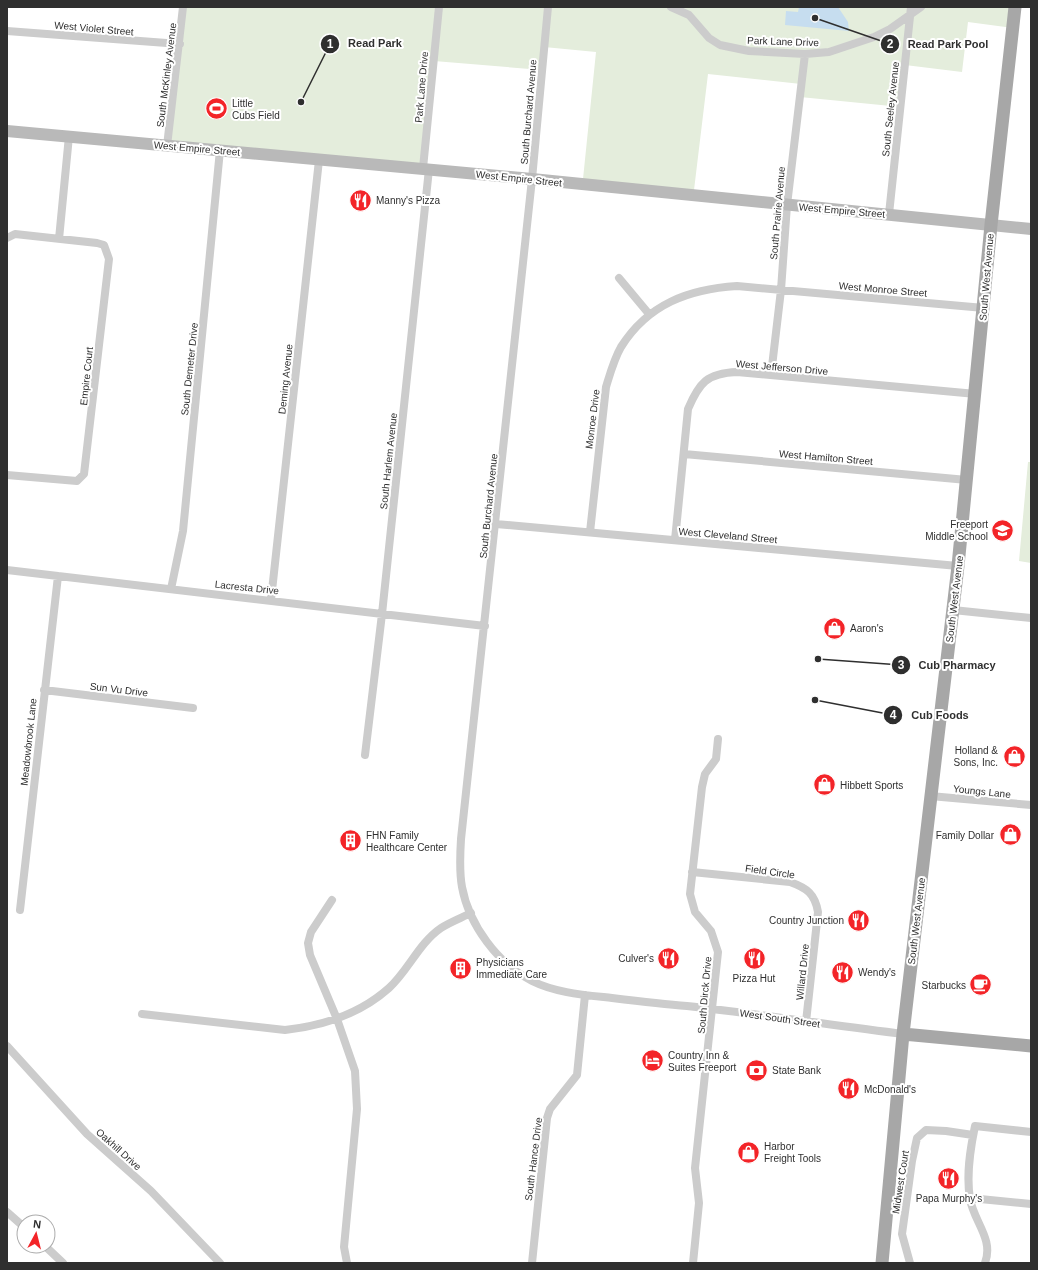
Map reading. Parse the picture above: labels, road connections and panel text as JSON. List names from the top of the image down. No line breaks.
{"streets":{"main road":["West Empire Street","South West Avenue","West South Street"],"street":["West Violet Street","Park Lane Drive","South McKinley Avenue","South Seeley Avenue","South Burchard Avenue","South Prairie Avenue","West Monroe Street","West Jefferson Drive","South Demeter Drive","Empire Court","Deming Avenue","Monroe Drive","West Hamilton Street","South Harlem Avenue","West Cleveland Street","Lacresta Drive","Sun Vu Drive","Meadowbrook Lane","Youngs Lane","Field Circle","Willard Drive","South Dirck Drive","Oakhill Drive","South Hance Drive","Midwest Court"]},"crossings":[["West Violet Street","South McKinley Avenue"],["Park Lane Drive","South Seeley Avenue"],["Park Lane Drive","West Empire Street"],["Park Lane Drive","South Prairie Avenue"],["Park Lane Drive","South Harlem Avenue"],["South McKinley Avenue","West Empire Street"],["South Seeley Avenue","West Empire Street"],["South Burchard Avenue","West Empire Street"],["South Burchard Avenue","West Cleveland Street"],["South Burchard Avenue","Lacresta Drive"],["South Burchard Avenue","West South Street"],["West Empire Street","South Prairie Avenue"],["West Empire Street","South West Avenue"],["West Empire Street","South Demeter Drive"],["West Empire Street","Deming Avenue"],["West Empire Street","South Harlem Avenue"],["South Prairie Avenue","West Monroe Street"],["South Prairie Avenue","West Jefferson Drive"],["South Prairie Avenue","Monroe Drive"],["South West Avenue","West Monroe Street"],["South West Avenue","West Jefferson Drive"],["South West Avenue","West Hamilton Street"],["South West Avenue","West Cleveland Street"],["South West Avenue","Youngs Lane"],["South West Avenue","West South Street"],["West Monroe Street","Monroe Drive"],["West Jefferson Drive","West Hamilton Street"],["West Jefferson Drive","West Cleveland Street"],["South Demeter Drive","Lacresta Drive"],["Deming Avenue","Lacresta Drive"],["Monroe Drive","West Cleveland Street"],["South Harlem Avenue","Lacresta Drive"],["Lacresta Drive","Meadowbrook Lane"],["Sun Vu Drive","Meadowbrook Lane"],["Field Circle","Willard Drive"],["Field Circle","South Dirck Drive"],["Willard Drive","West South Street"],["South Dirck Drive","West South Street"],["West South Street","South Hance Drive"]],"places":{"other":["Read Park Pool","Read Park","Cub Pharmacy","Cub Foods"],"sports":["Little Cubs Field"],"restaurant":["Manny's Pizza","Country Junction","Culver's","Pizza Hut","Wendy's","McDonald's","Papa Murphy's"],"school or university":["Freeport Middle School"],"shop":["Aaron's","Holland & Sons, Inc.","Hibbett Sports","Family Dollar","Harbor Freight Tools"],"building":["FHN Family Healthcare Center","Physicians Immediate Care"],"cafe":["Starbucks"],"hotel":["Country Inn & Suites Freeport"],"bank":["State Bank"]},"north":"top"}
